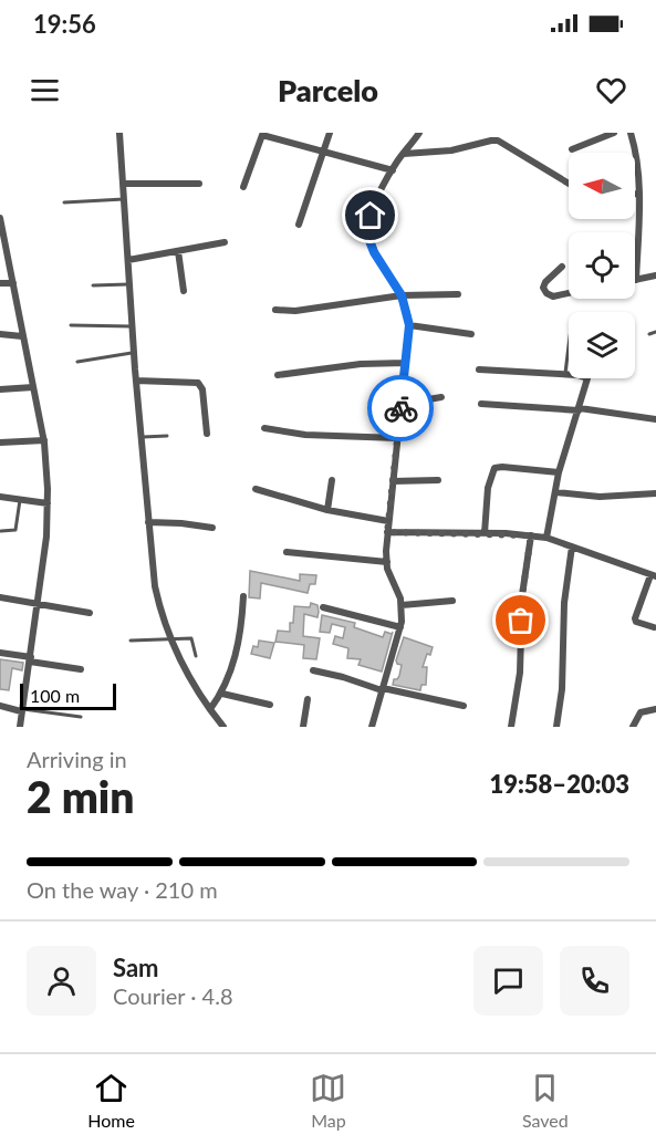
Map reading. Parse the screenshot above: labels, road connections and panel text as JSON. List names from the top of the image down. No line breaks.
{"scale_bar":"100 m","north":"left","page":{"status":"19:56","header":"Parcelo","scale":"100 m","heading":["2 min","Arriving in","19:58–20:03"],"panel":["Sam","Courier · 4.8"],"bar":"On the way · 210 m","tabs":["Home","Map","Saved"]}}
